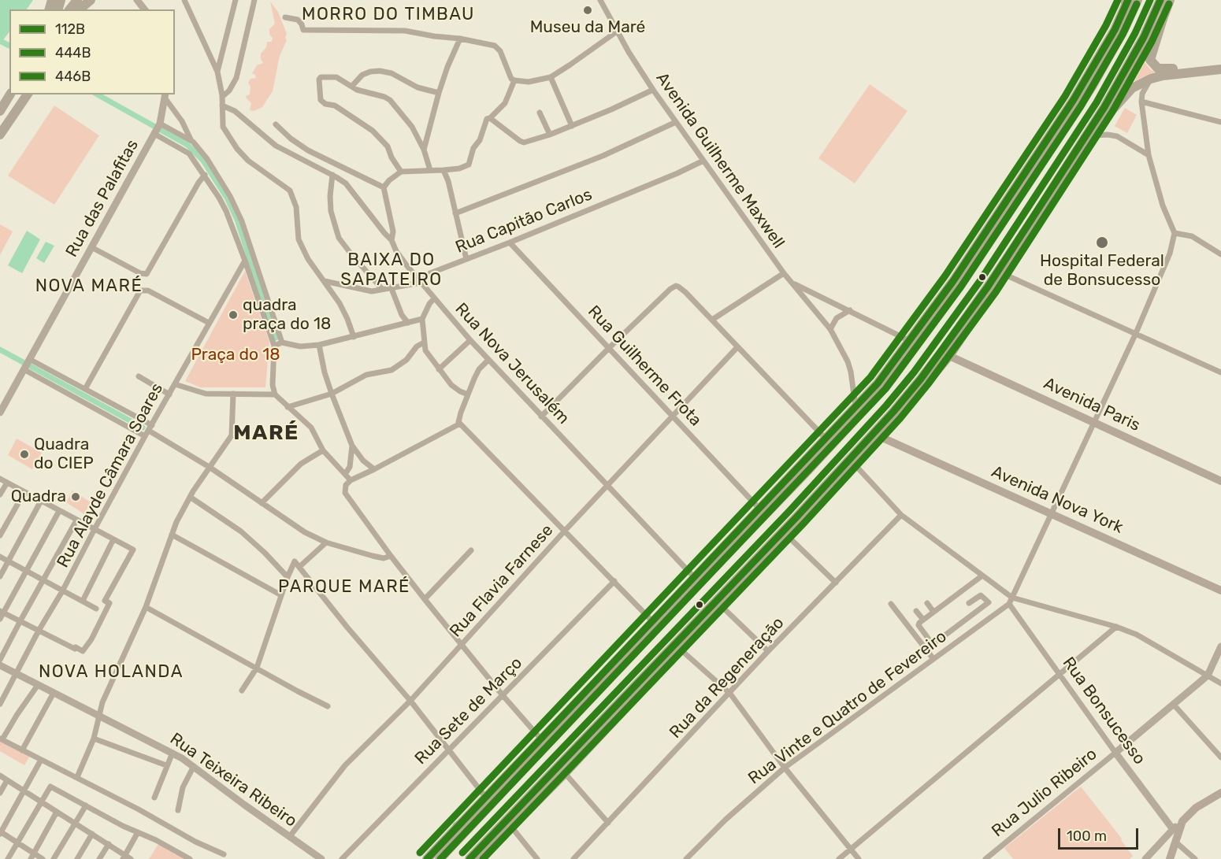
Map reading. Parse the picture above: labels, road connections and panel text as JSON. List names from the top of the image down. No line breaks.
{"streets":{"main road":["Avenida Paris","Avenida Nova York"],"street":["Avenida Guilherme Maxwell","Rua das Palafitas","Rua Capitão Carlos","Rua Nova Jerusalém","Rua Guilherme Frota","Rua Alayde Câmara Soares","Rua Flavia Farnese","Rua da Regeneração","Rua Vinte e Quatro de Fevereiro","Rua Sete de Março","Rua Bonsucesso","Rua Teixeira Ribeiro","Rua Julio Ribeiro"]},"crossings":[["Avenida Guilherme Maxwell","Rua Capitão Carlos"],["Rua Capitão Carlos","Rua Nova Jerusalém"],["Rua Capitão Carlos","Rua Guilherme Frota"],["Rua Nova Jerusalém","Rua Flavia Farnese"],["Rua Guilherme Frota","Rua Flavia Farnese"],["Rua Alayde Câmara Soares","Rua Teixeira Ribeiro"],["Rua Flavia Farnese","Rua Teixeira Ribeiro"],["Rua Vinte e Quatro de Fevereiro","Rua Bonsucesso"],["Rua Bonsucesso","Rua Julio Ribeiro"]],"districts":["MORRO DO TIMBAU","BAIXA DO SAPATEIRO","NOVA MARÉ","MARÉ","PARQUE MARÉ","NOVA HOLANDA"],"parks":["Praça do 18"],"places":["Museu da Maré","Hospital Federal de Bonsucesso","quadra praça do 18","Quadra do CIEP","Quadra"],"lines":["transit line 112B","transit line 446B","transit line 444B"],"legend":["112B","444B","446B"],"scale_bar":"100 m"}
